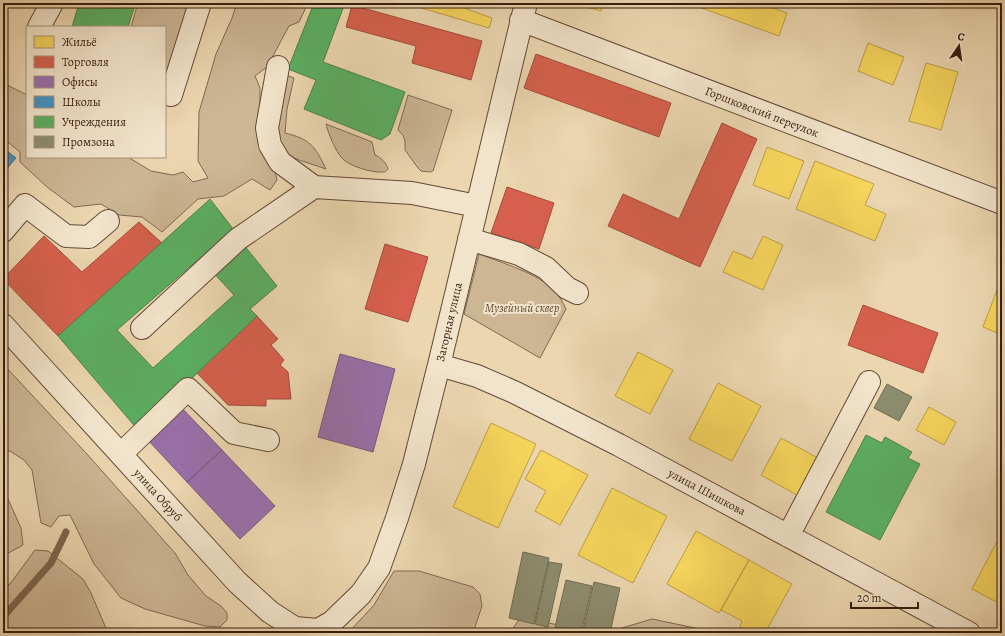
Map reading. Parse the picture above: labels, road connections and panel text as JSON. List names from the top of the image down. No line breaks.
{"streets":{"street":["Горшковский переулок","Загорная улица","улица Шишкова","улица Обруб"]},"crossings":[["Горшковский переулок","Загорная улица"],["Загорная улица","улица Шишкова"],["Загорная улица","улица Обруб"]],"parks":["Музейный сквер"],"legend":["Жильё","Торговля","Офисы","Школы","Учреждения","Промзона"],"scale_bar":"20 m","north":"top"}
